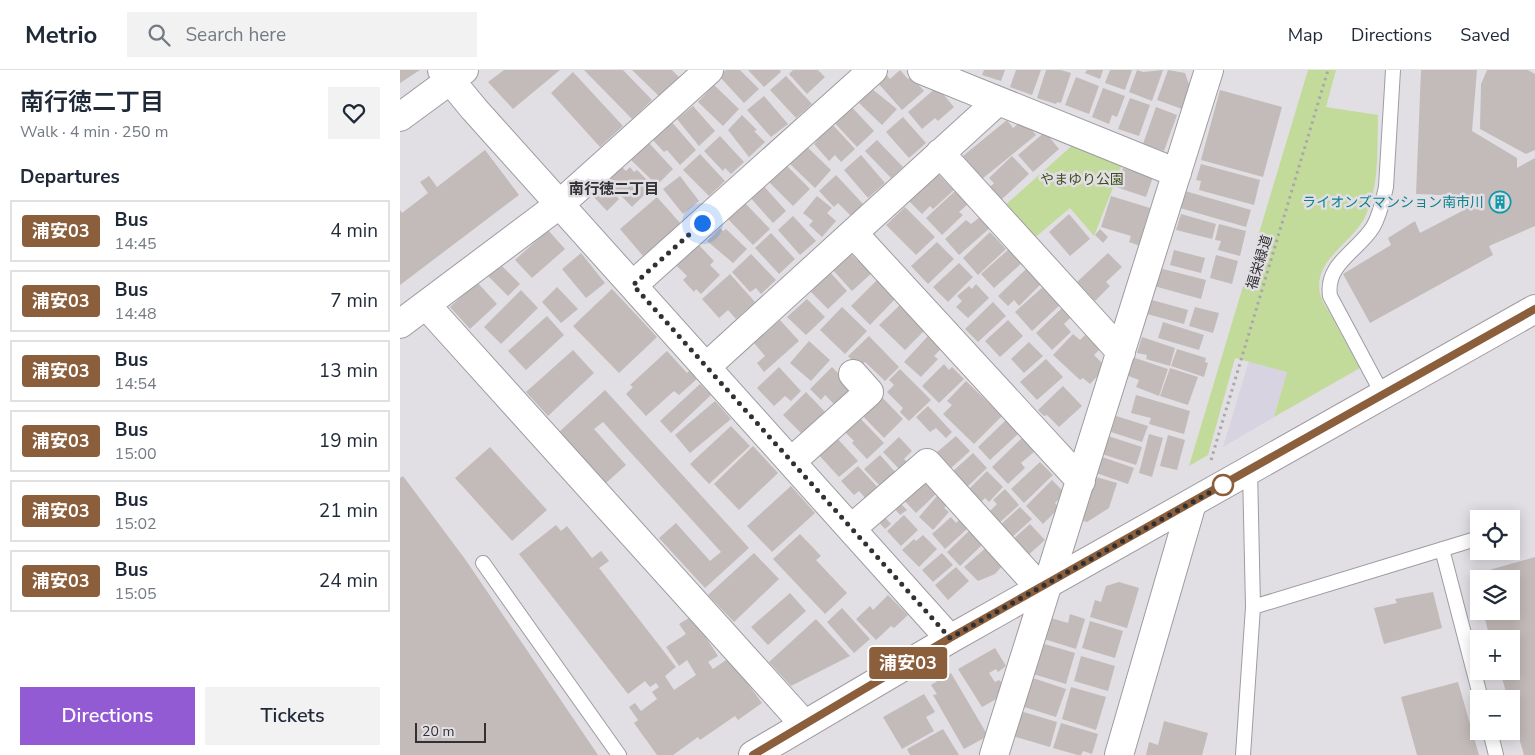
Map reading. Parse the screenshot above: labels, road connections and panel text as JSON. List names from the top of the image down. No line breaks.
{"streets":{"path":["福栄緑道"]},"districts":["南行徳二丁目"],"parks":["やまゆり公園"],"places":{"building":["ライオンズマンション南市川"]},"lines":["bus line 浦安03"],"scale_bar":"20 m","page":{"header":"Metrio","search":"Search here","nav":["Map","Directions","Saved"],"heading":[["南行徳二丁目","Walk · 4 min · 250 m"],"Departures"],"on_map":"浦安03","list":[{"mark":"浦安03","name":"Bus","note":"14:45","value":"4 min"},{"mark":"浦安03","name":"Bus","note":"14:48","value":"7 min"},{"mark":"浦安03","name":"Bus","note":"14:54","value":"13 min"},{"mark":"浦安03","name":"Bus","note":"15:00","value":"19 min"},{"mark":"浦安03","name":"Bus","note":"15:02","value":"21 min"},{"mark":"浦安03","name":"Bus","note":"15:05","value":"24 min"}],"map_buttons":["+","−"],"buttons":["Directions","Tickets"],"scale":"20 m"}}
